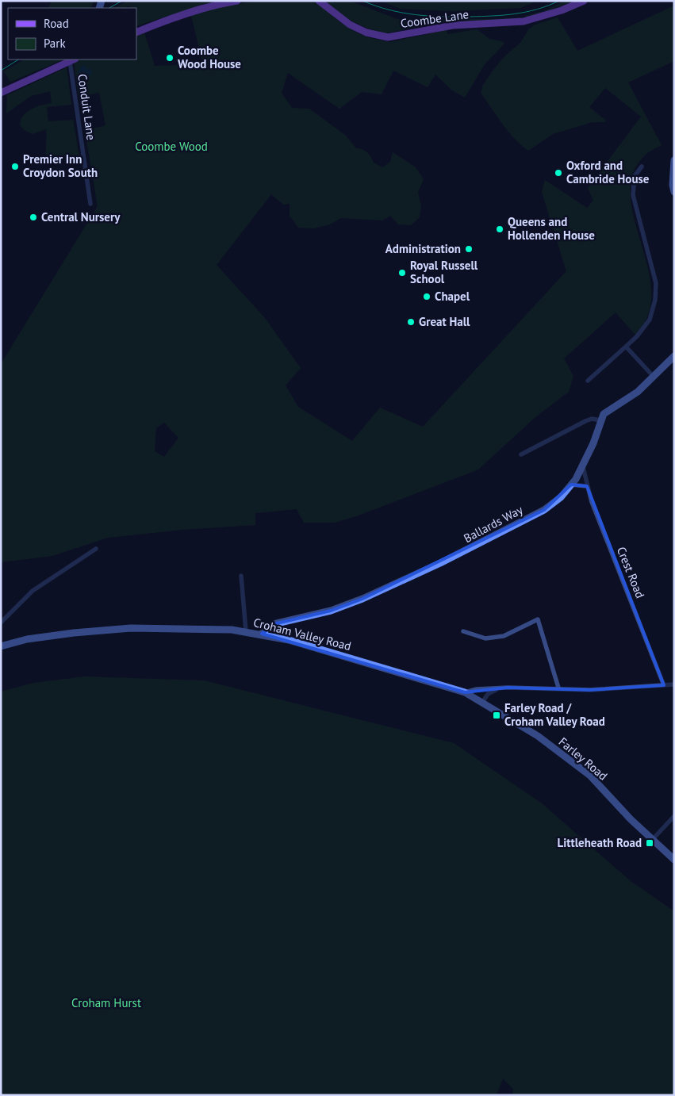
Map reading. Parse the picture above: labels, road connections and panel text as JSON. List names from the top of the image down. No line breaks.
{"streets":{"main road":["Coombe Lane"],"street":["Conduit Lane","Ballards Way","Crest Road","Croham Valley Road","Farley Road"]},"crossings":[["Ballards Way","Crest Road"],["Ballards Way","Croham Valley Road"],["Crest Road","Croham Valley Road"],["Croham Valley Road","Farley Road"]],"parks":["Coombe Wood","Croham Hurst"],"places":{"other":["Coombe Wood House","Premier Inn Croydon South","Oxford and Cambride House","Central Nursery","Queens and Hollenden House","Administration","Royal Russell School","Chapel","Great Hall"],"transit":["Farley Road / Croham Valley Road","Littleheath Road"]},"legend":["Road","Park"]}
